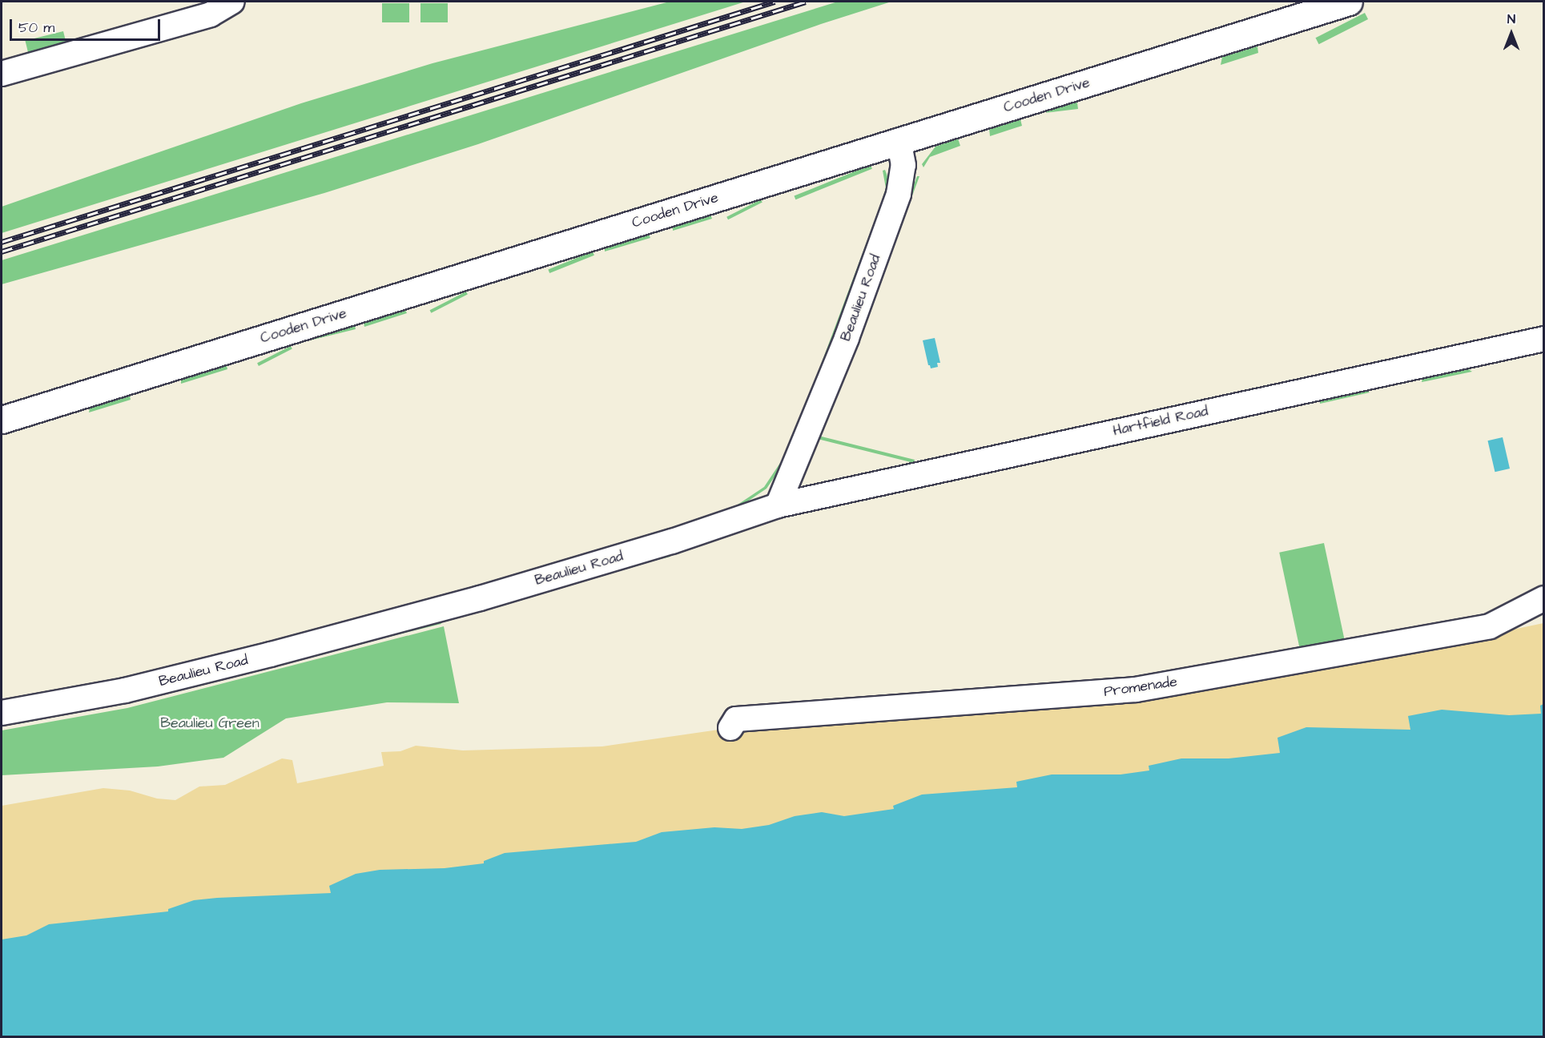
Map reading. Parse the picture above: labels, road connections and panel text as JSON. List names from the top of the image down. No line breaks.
{"streets":{"main road":["Cooden Drive"],"street":["Beaulieu Road","Hartfield Road","Promenade"]},"crossings":[["Cooden Drive","Beaulieu Road"],["Beaulieu Road","Hartfield Road"]],"parks":["Beaulieu Green"],"scale_bar":"50 m","north":"top"}
